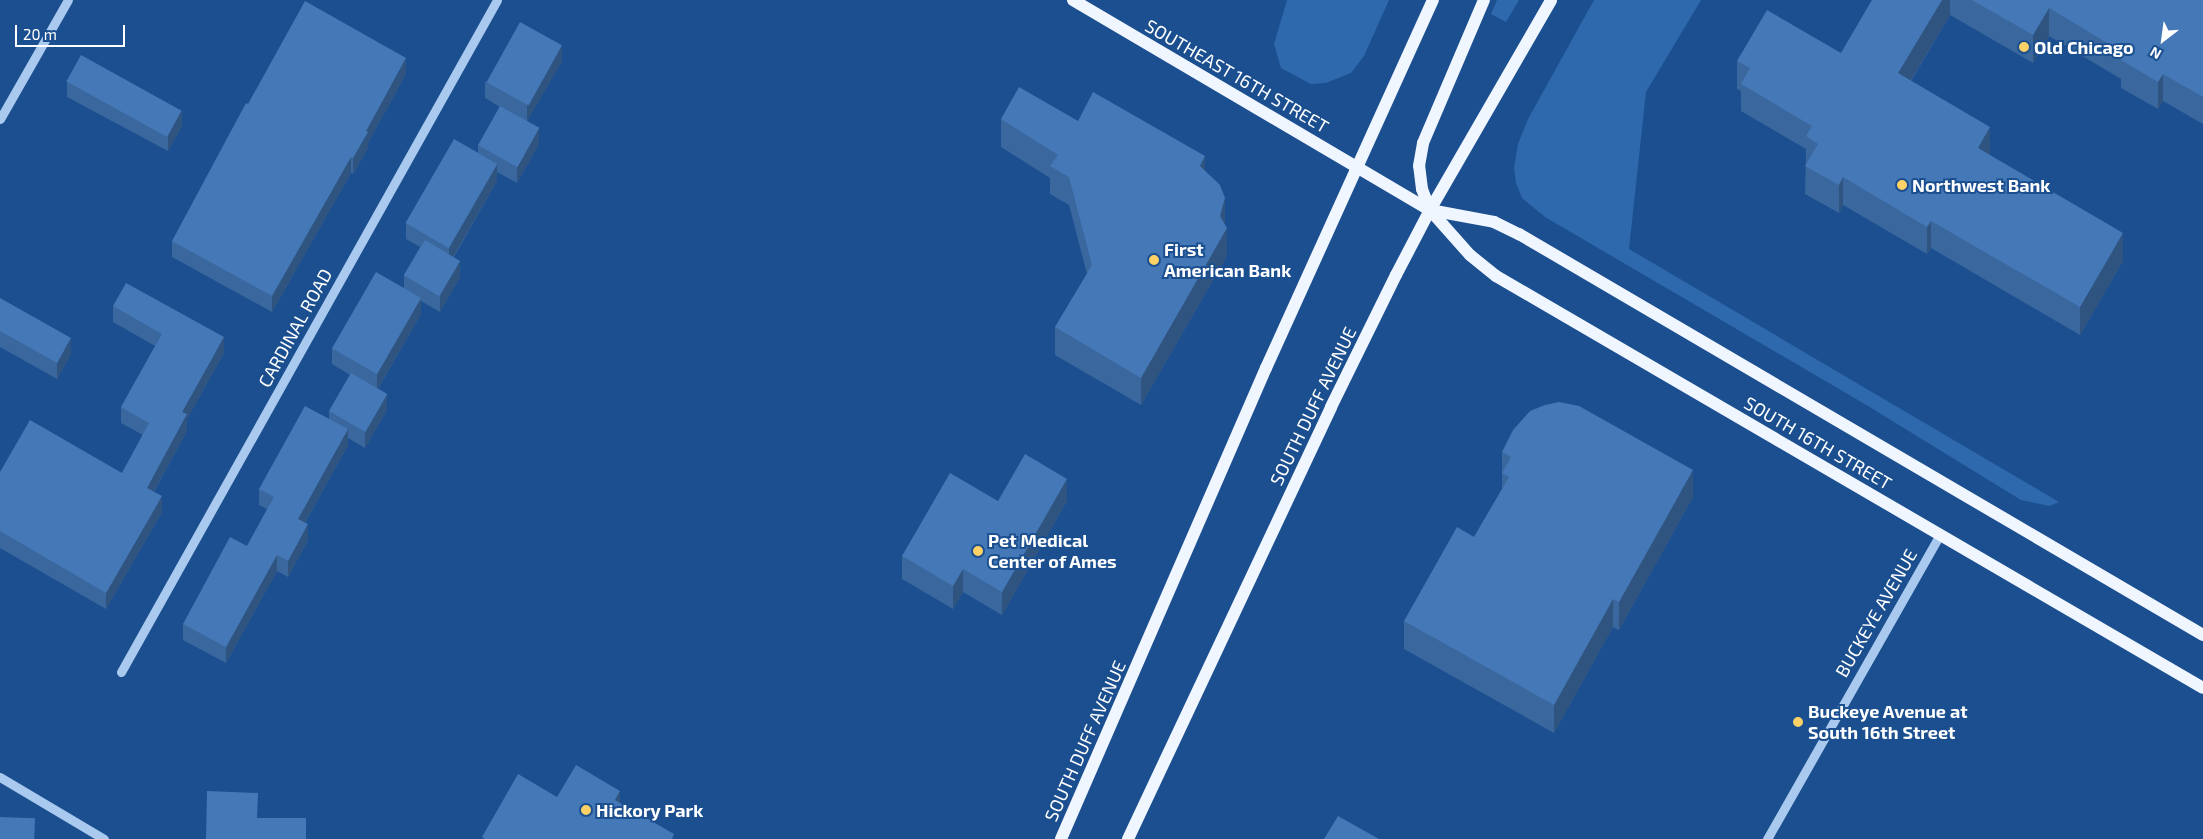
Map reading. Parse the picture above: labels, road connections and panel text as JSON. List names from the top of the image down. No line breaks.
{"streets":{"main road":["SOUTHEAST 16TH STREET","SOUTH DUFF AVENUE","SOUTH 16TH STREET"],"street":["CARDINAL ROAD","BUCKEYE AVENUE"]},"crossings":[["SOUTHEAST 16TH STREET","SOUTH DUFF AVENUE"],["SOUTHEAST 16TH STREET","SOUTH 16TH STREET"],["SOUTH DUFF AVENUE","SOUTH 16TH STREET"],["SOUTH 16TH STREET","BUCKEYE AVENUE"]],"places":["Old Chicago","Northwest Bank","First American Bank","Pet Medical Center of Ames","Buckeye Avenue at South 16th Street","Hickory Park"],"scale_bar":"20 m","north":"bottom left"}
